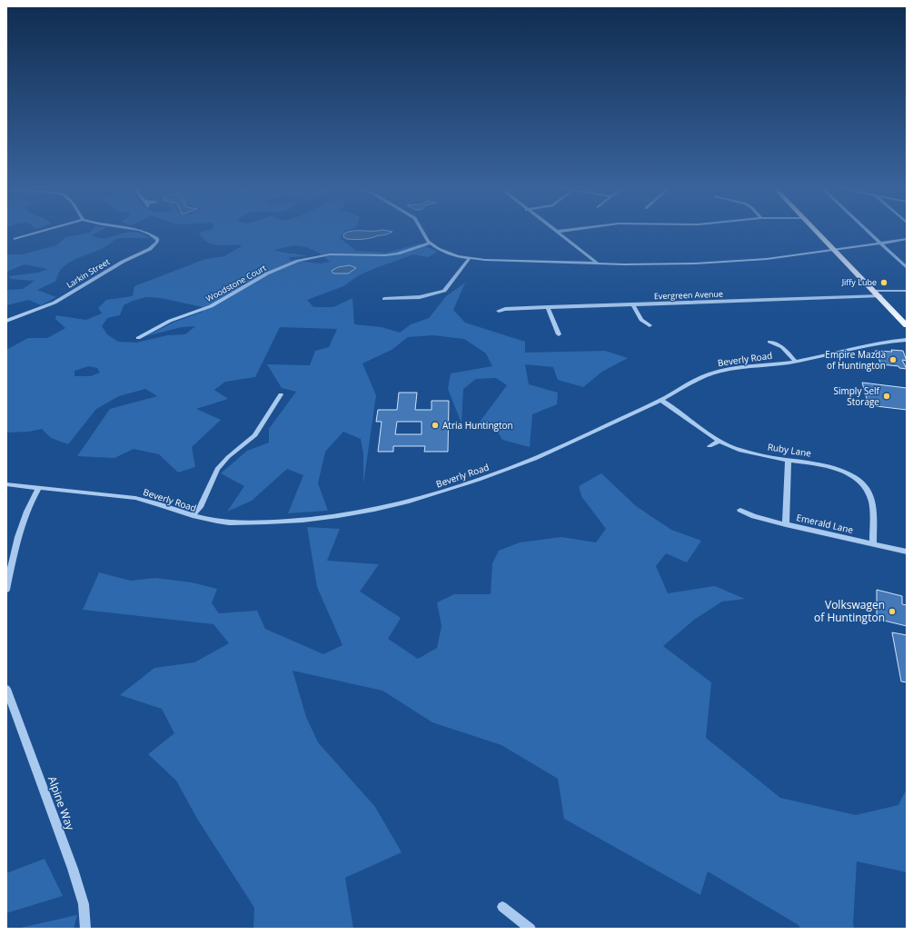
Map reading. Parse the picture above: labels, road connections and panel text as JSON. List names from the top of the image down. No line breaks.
{"streets":{"street":["Larkin Street","Woodstone Court","Evergreen Avenue","Beverly Road","Ruby Lane","Emerald Lane","Alpine Way"]},"crossings":[["Beverly Road","Ruby Lane"],["Ruby Lane","Emerald Lane"]],"places":["Jiffy Lube","Empire Mazda of Huntington","Simply Self Storage","Atria Huntington","Volkswagen of Huntington"]}
